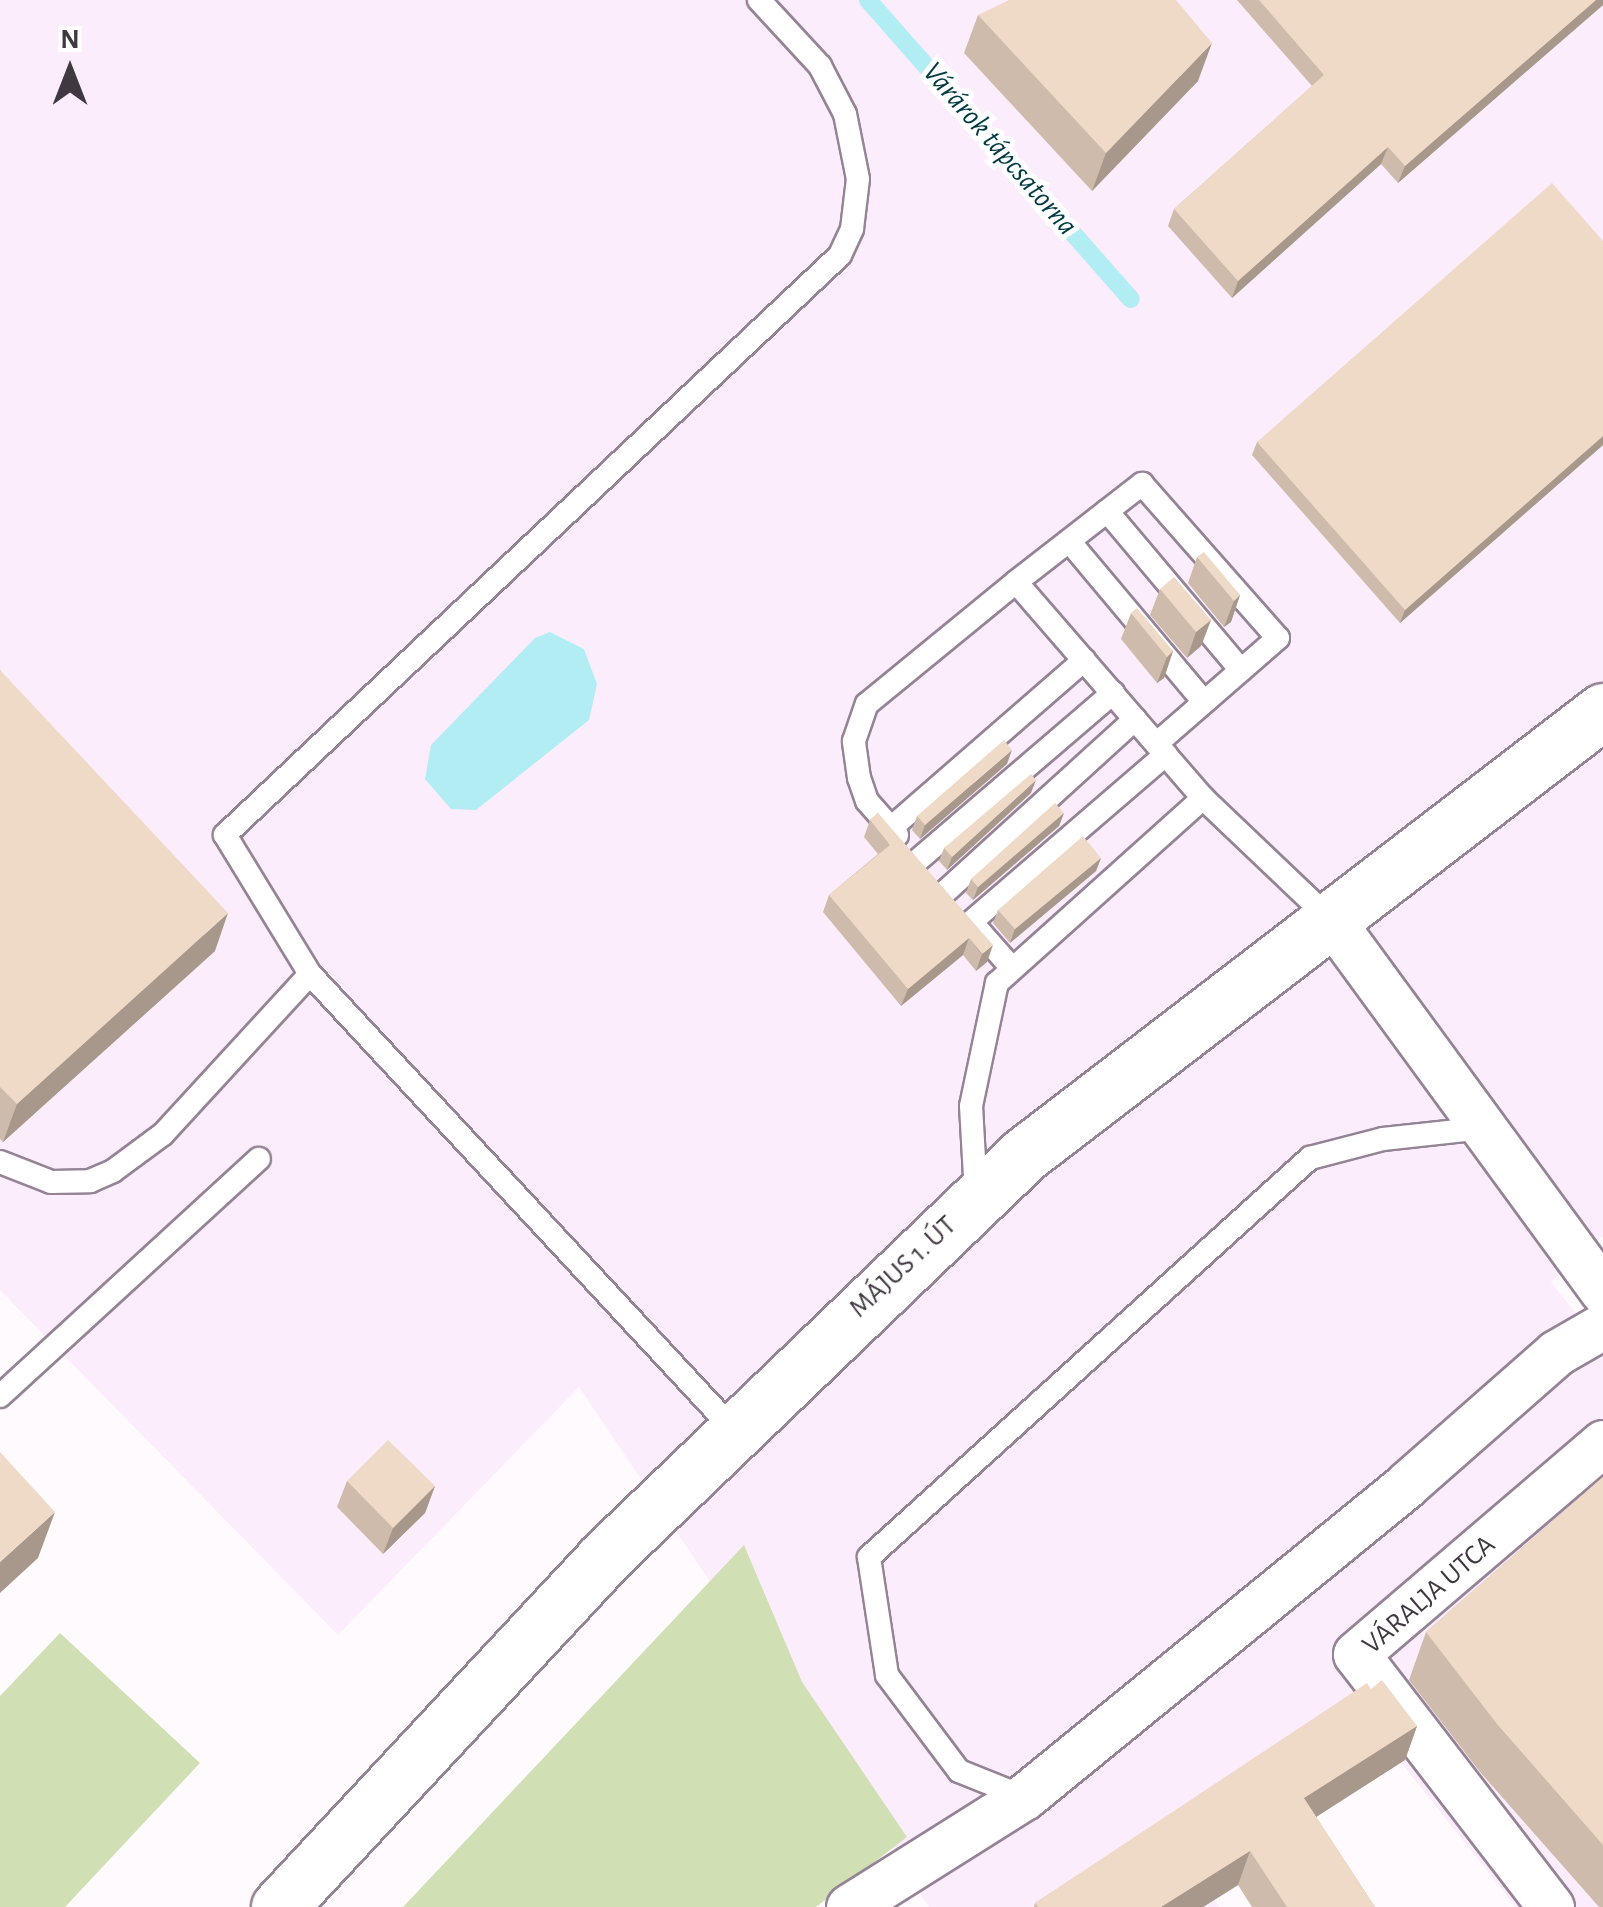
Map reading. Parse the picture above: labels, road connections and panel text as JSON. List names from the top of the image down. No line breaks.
{"streets":{"main road":["MÁJUS 1. ÚT"],"street":["VÁRALJA UTCA"]},"water":["Várárok tápcsatorna"],"north":"top"}
